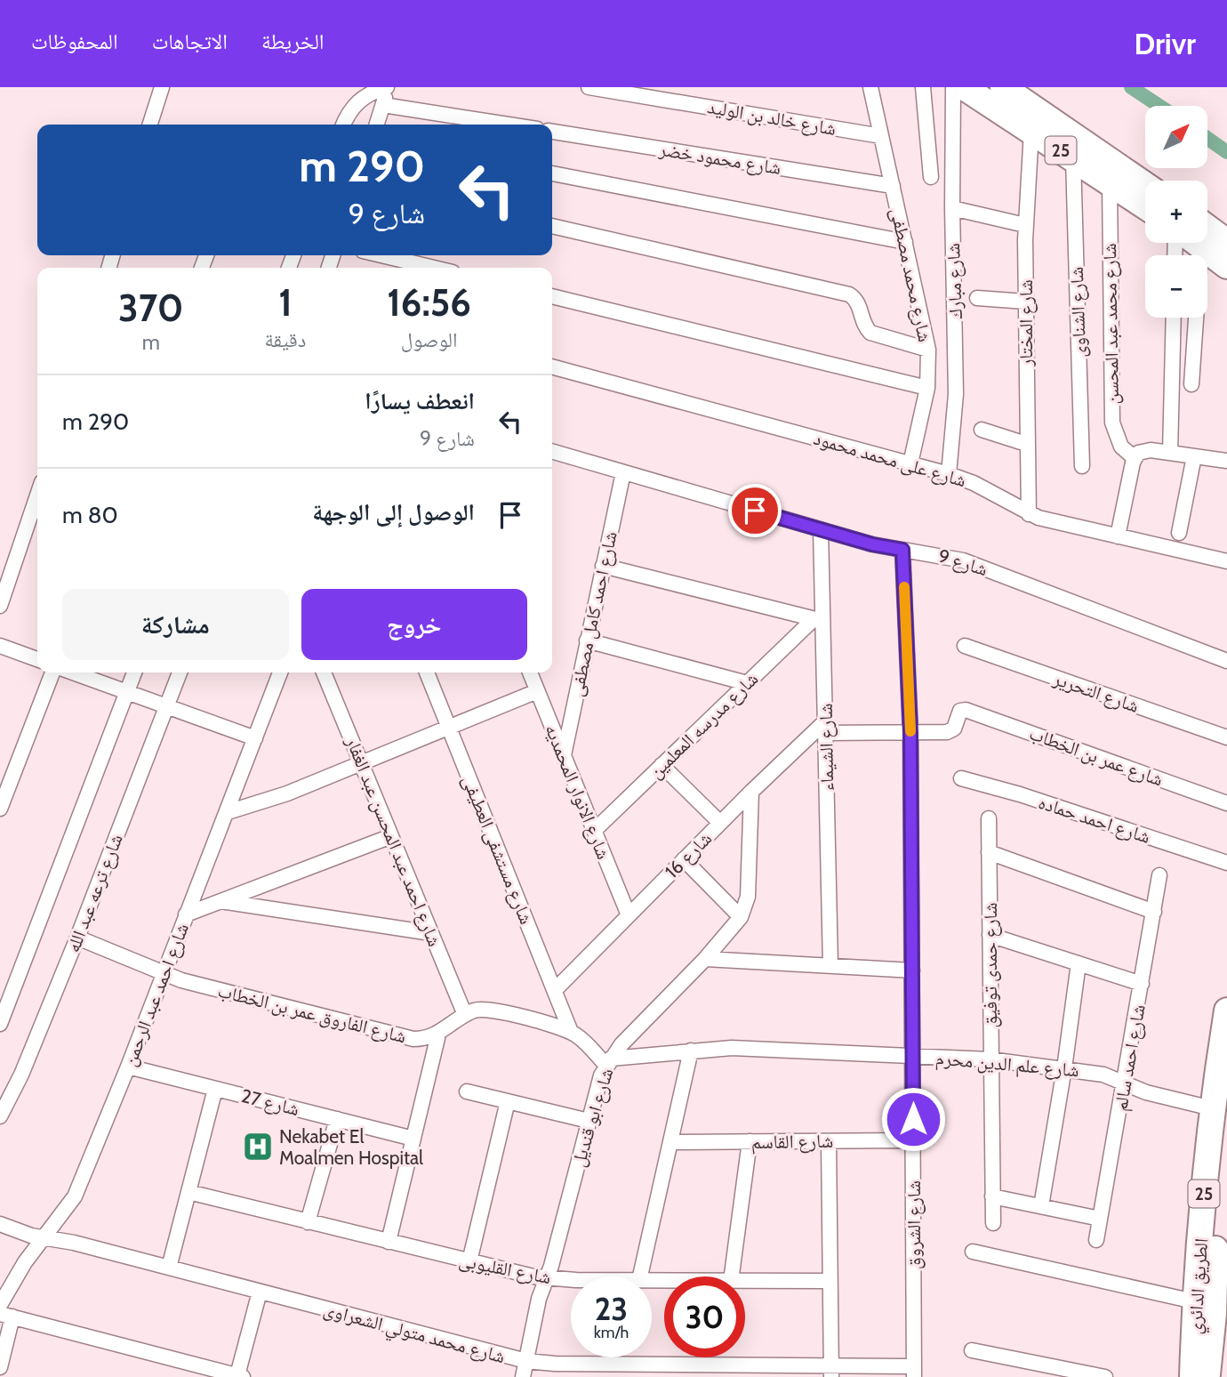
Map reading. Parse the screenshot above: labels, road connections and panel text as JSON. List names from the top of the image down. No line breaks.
{"streets":{"highway":["25","الطريق الدائري"],"street":["شارع خالد بن الوليد","شارع محمود خضر","شارع محمد مصطفى","شارع مبارك","شارع الشناوى","شارع المختار","شارع محمد عبد المحسن","شارع على محمد محمود","شارع 9","شارع احمد كامل مصطفى","شارع التحرير","شارع مدرسه المعلمين","شارع الشيماء","شارع عمر بن الخطاب","شارع الانوار المحمديه","شارع احمد حماده","شارع احمد عبد المحسن عبد الغفار","شارع مستشفى العطيفى","شارع 16","شارع ترعه عبد الله","شارع حمدى توفيق","شارع احمد عبد الرحمن","شارع الفاروق عمر بن الخطاب","شارع احمد سالم","شارع علم الدين محرم","شارع 27","شارع ابو قنديل","شارع القاسم","شارع الشروق","شارع القليوبى","شارع محمد متولي الشعراوى"]},"crossings":[["شارع خالد بن الوليد","شارع محمد مصطفى"],["25","شارع الشناوى"],["25","شارع المختار"],["25","شارع محمد عبد المحسن"],["شارع محمود خضر","شارع محمد مصطفى"],["شارع محمد مصطفى","شارع على محمد محمود"],["شارع مبارك","شارع على محمد محمود"],["شارع المختار","شارع على محمد محمود"],["شارع 9","شارع احمد كامل مصطفى"],["شارع 9","شارع الشيماء"],["شارع 9","شارع الشروق"],["شارع احمد كامل مصطفى","شارع الانوار المحمديه"],["شارع مدرسه المعلمين","شارع الشيماء"],["شارع مدرسه المعلمين","شارع الانوار المحمديه"],["شارع الشيماء","شارع 16"],["شارع عمر بن الخطاب","شارع الشروق"],["شارع الانوار المحمديه","شارع 16"],["شارع مستشفى العطيفى","شارع 16"],["شارع 16","شارع ابو قنديل"],["شارع ترعه عبد الله","شارع الفاروق عمر بن الخطاب"],["شارع حمدى توفيق","شارع علم الدين محرم"],["شارع احمد عبد الرحمن","شارع الفاروق عمر بن الخطاب"],["شارع احمد عبد الرحمن","شارع 27"],["شارع احمد عبد الرحمن","شارع محمد متولي الشعراوى"],["شارع احمد سالم","شارع علم الدين محرم"],["شارع علم الدين محرم","شارع ابو قنديل"],["شارع علم الدين محرم","شارع الشروق"],["شارع علم الدين محرم","الطريق الدائري"],["شارع ابو قنديل","شارع القليوبى"],["شارع ابو قنديل","شارع محمد متولي الشعراوى"],["شارع القاسم","شارع الشروق"],["شارع الشروق","شارع محمد متولي الشعراوى"]],"places":{"hospital":["Nekabet El Moalmen Hospital"]},"north":"top right","page":{"header":"Drivr","nav":["الخريطة","الاتجاهات","المحفوظات"],"map_buttons":["+","−"],"turn":["290 m","شارع 9"],"eta":["16:56","الوصول","1","دقيقة","370","m"],"list":[{"name":"انعطف يسارًا","note":"شارع 9","value":"290 m"},{"name":"الوصول إلى الوجهة","value":"80 m"}],"buttons":["خروج","مشاركة"],"speed":"23 km/h","limit":"30"}}
